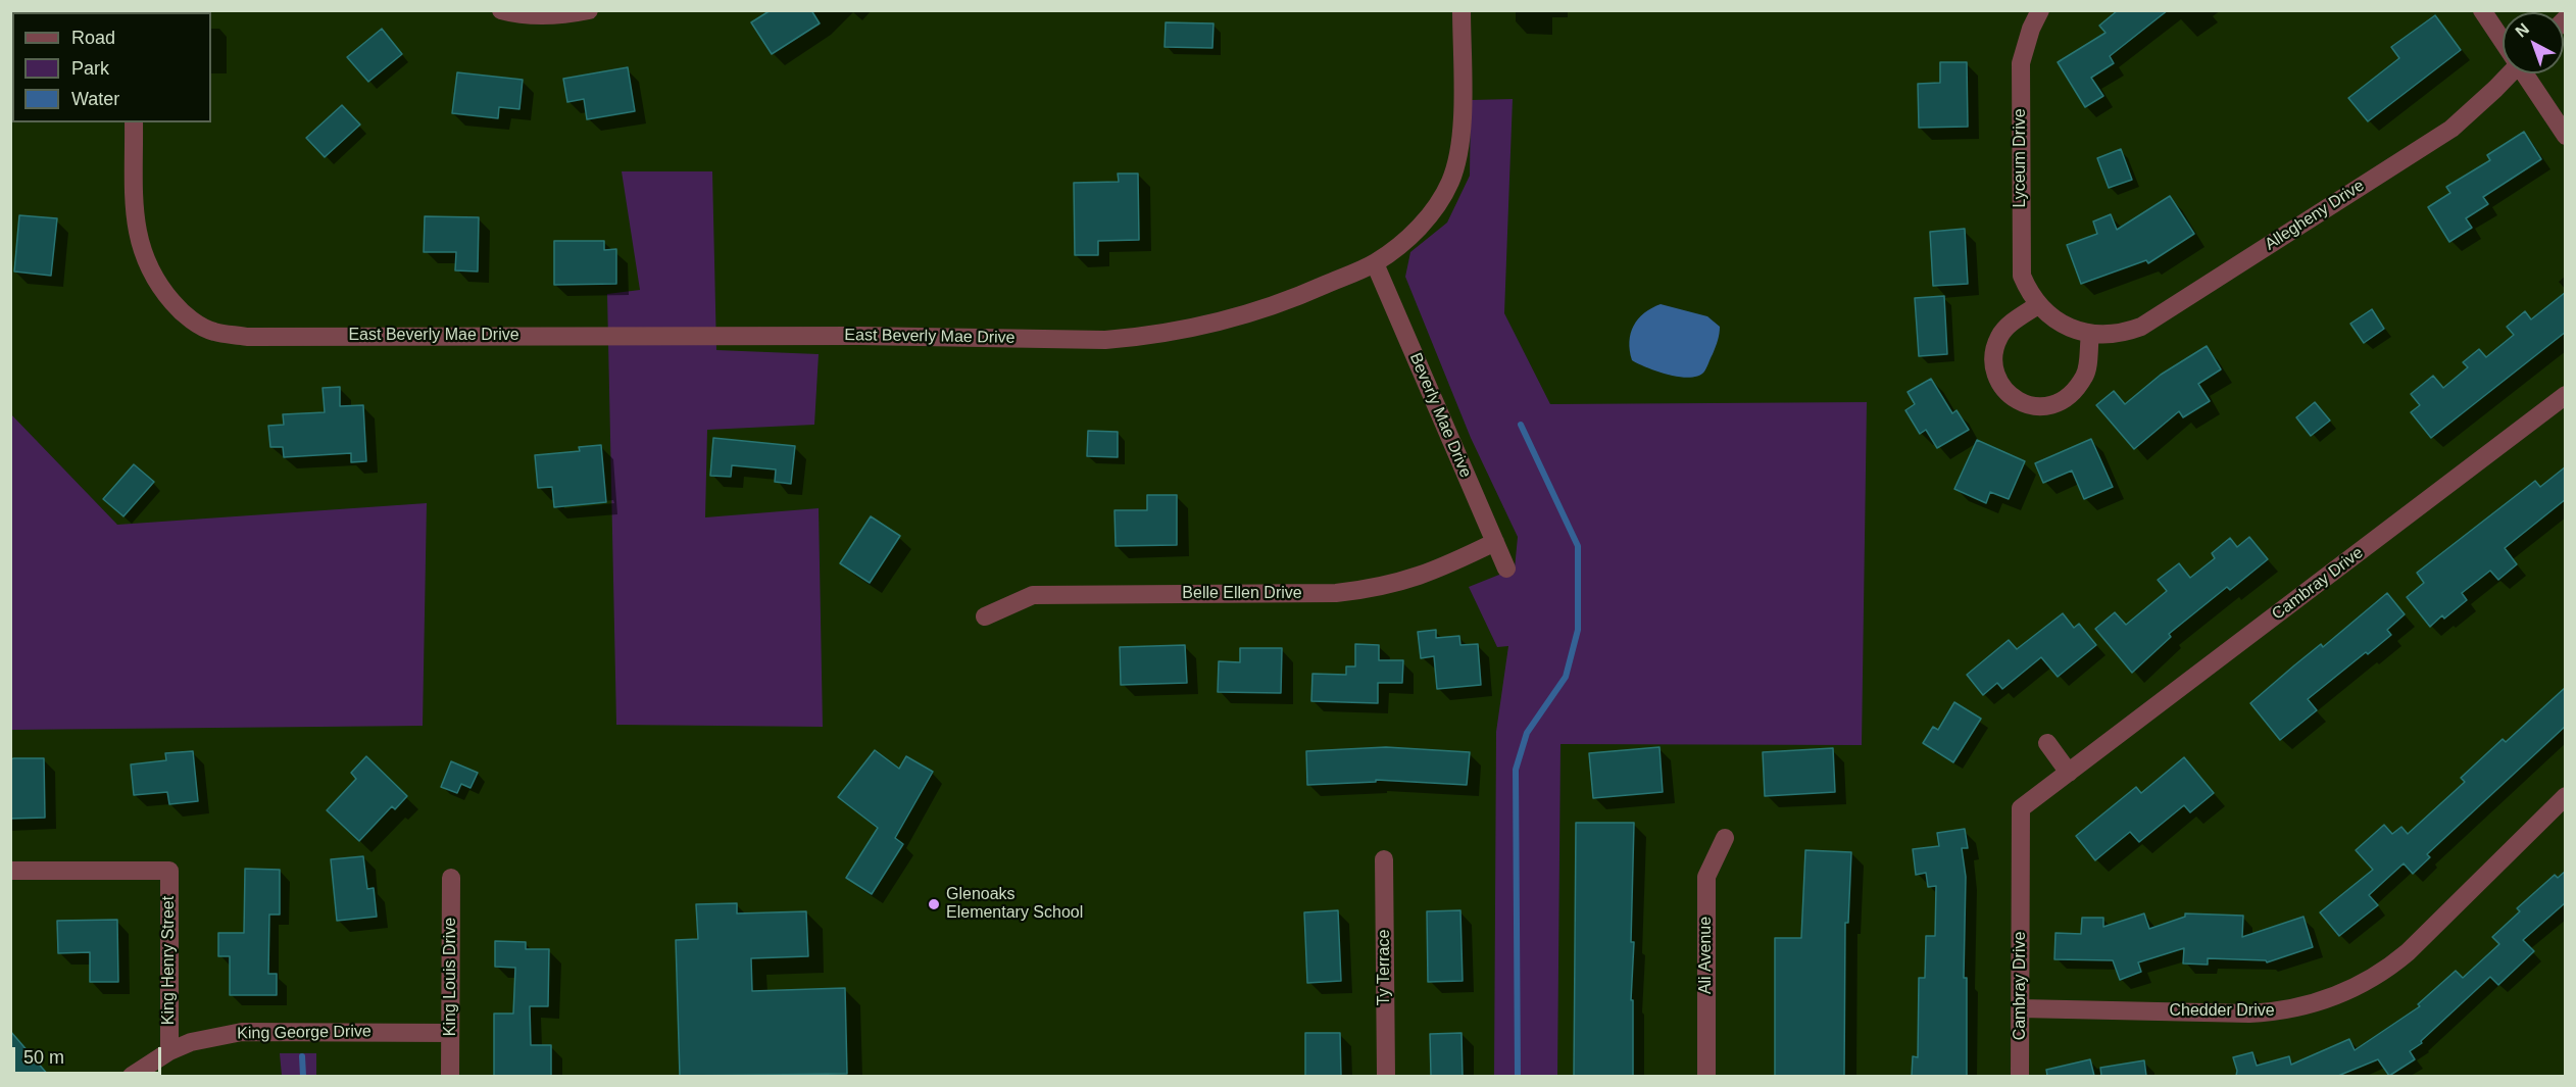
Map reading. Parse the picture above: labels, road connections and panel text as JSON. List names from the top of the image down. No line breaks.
{"streets":{"street":["Lyceum Drive","Allegheny Drive","East Beverly Mae Drive","Beverly Mae Drive","Cambray Drive","Belle Ellen Drive","Ali Avenue","King Henry Street","Ty Terrace","King Louis Drive","Chedder Drive","King George Drive"]},"crossings":[["Lyceum Drive","Allegheny Drive"],["East Beverly Mae Drive","Beverly Mae Drive"],["Beverly Mae Drive","Belle Ellen Drive"],["Cambray Drive","Chedder Drive"],["King Henry Street","King George Drive"],["King Louis Drive","King George Drive"]],"places":["Glenoaks Elementary School"],"legend":["Road","Park","Water"],"scale_bar":"50 m","north":"top left"}
